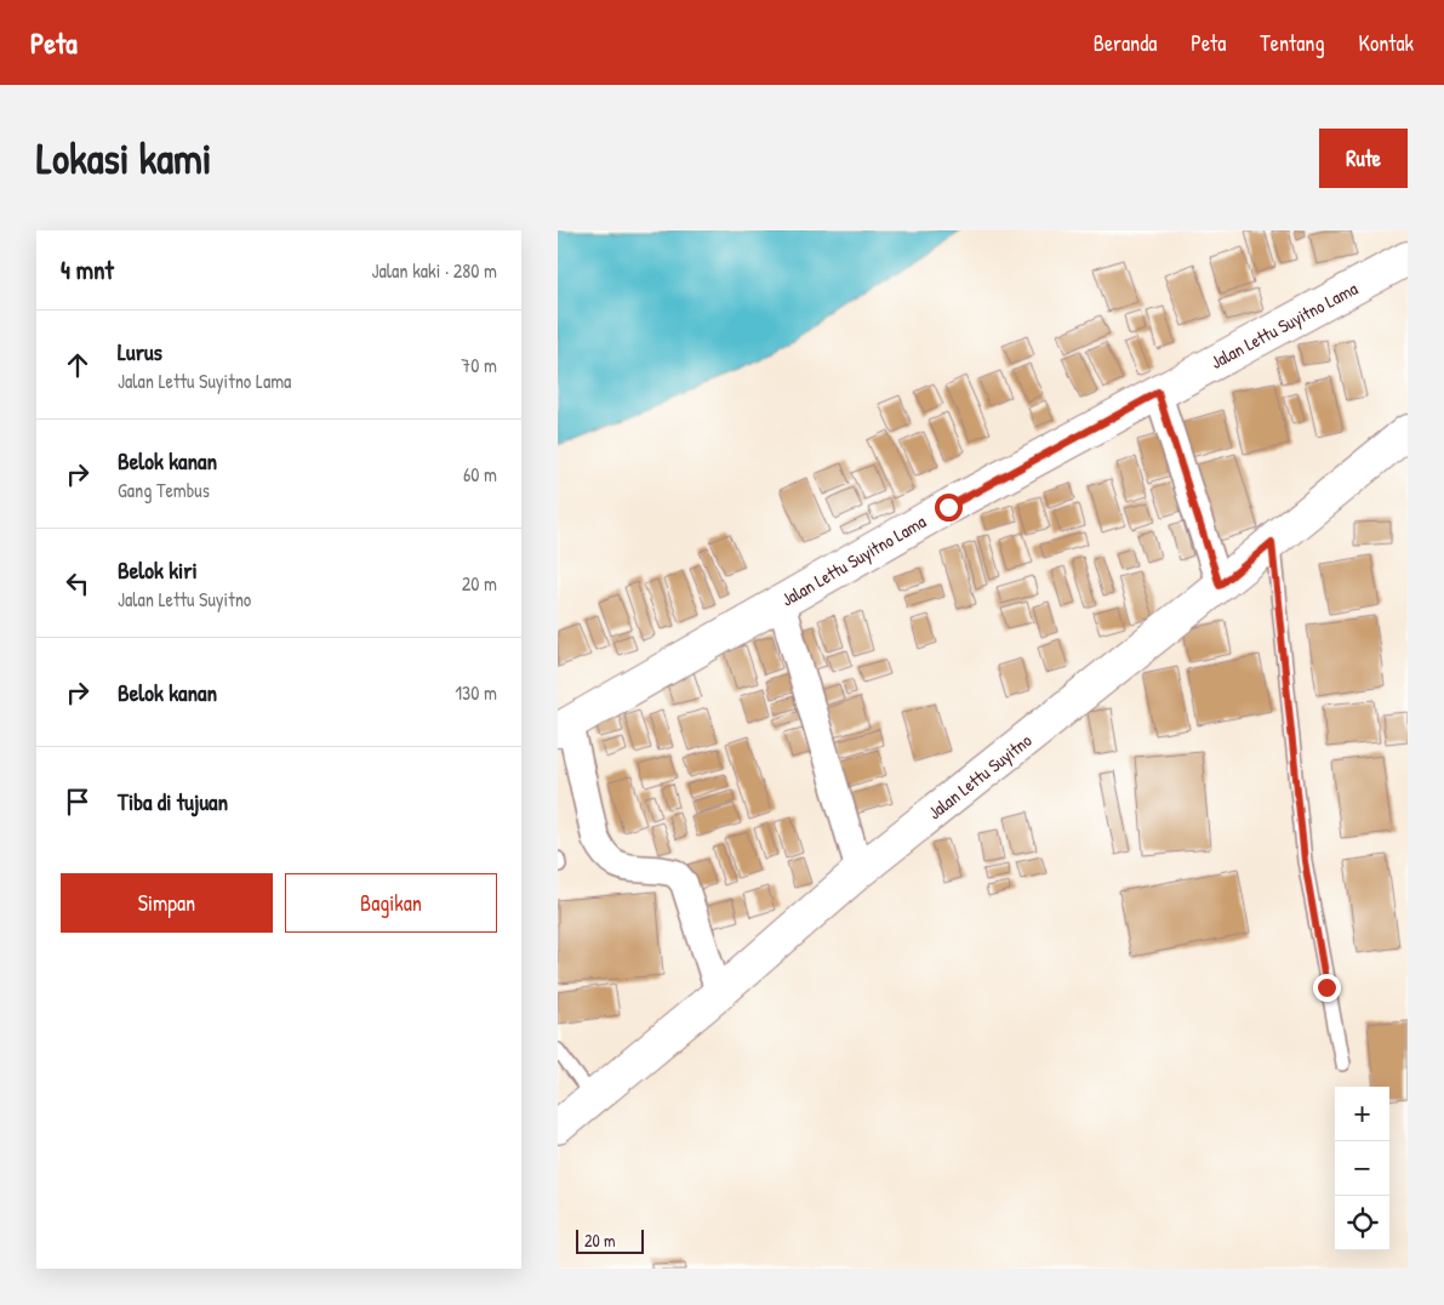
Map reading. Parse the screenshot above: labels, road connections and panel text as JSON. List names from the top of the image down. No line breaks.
{"streets":{"main road":["Jalan Lettu Suyitno Lama","Jalan Lettu Suyitno"]},"scale_bar":"20 m","page":{"header":"Peta","nav":["Beranda","Peta","Tentang","Kontak"],"buttons":["Rute",["Simpan","Bagikan"]],"title":"Lokasi kami","heading":["4 mnt","Jalan kaki · 280 m"],"list":[["Lurus","Jalan Lettu Suyitno Lama","70 m"],["Belok kanan","Gang Tembus","60 m"],["Belok kiri","Jalan Lettu Suyitno","20 m"],["Belok kanan","130 m"],"Tiba di tujuan"],"map_buttons":["+","−"],"scale":"20 m"}}
